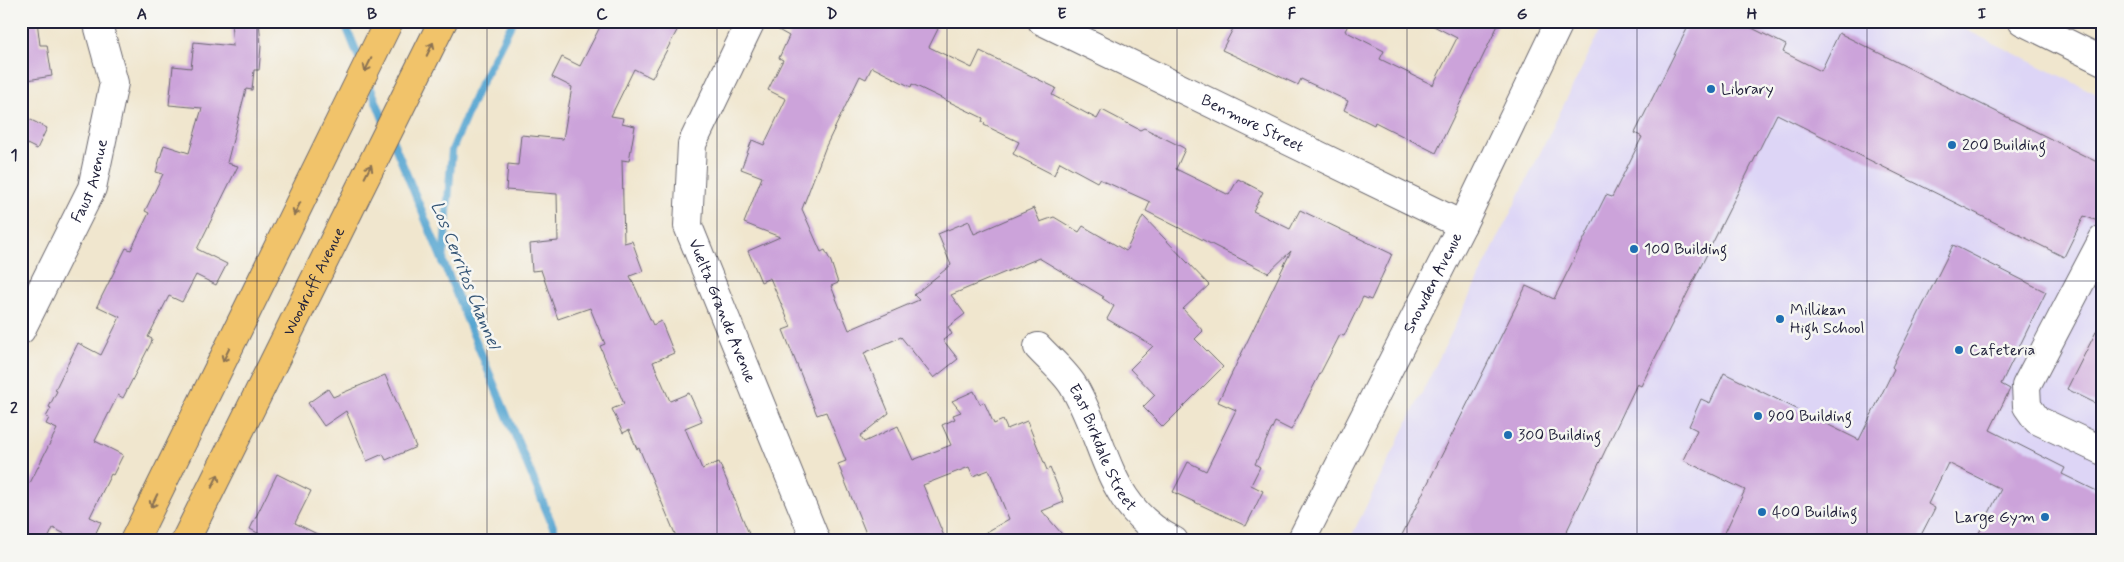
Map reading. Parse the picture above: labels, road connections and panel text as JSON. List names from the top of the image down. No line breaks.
{"streets":{"main road":["Woodruff Avenue"],"street":["Benmore Street","Faust Avenue","Snowden Avenue","Vuelta Grande Avenue","East Birkdale Street"]},"crossings":[["Benmore Street","Snowden Avenue"]],"water":["Los Cerritos Channel"],"places":["Library","200 Building","100 Building","Millikan High School","Cafeteria","900 Building","300 Building","400 Building","Large Gym"],"grid":{"columns":["A","B","C","D","E","F","G","H","I"],"rows":["1","2"]}}
